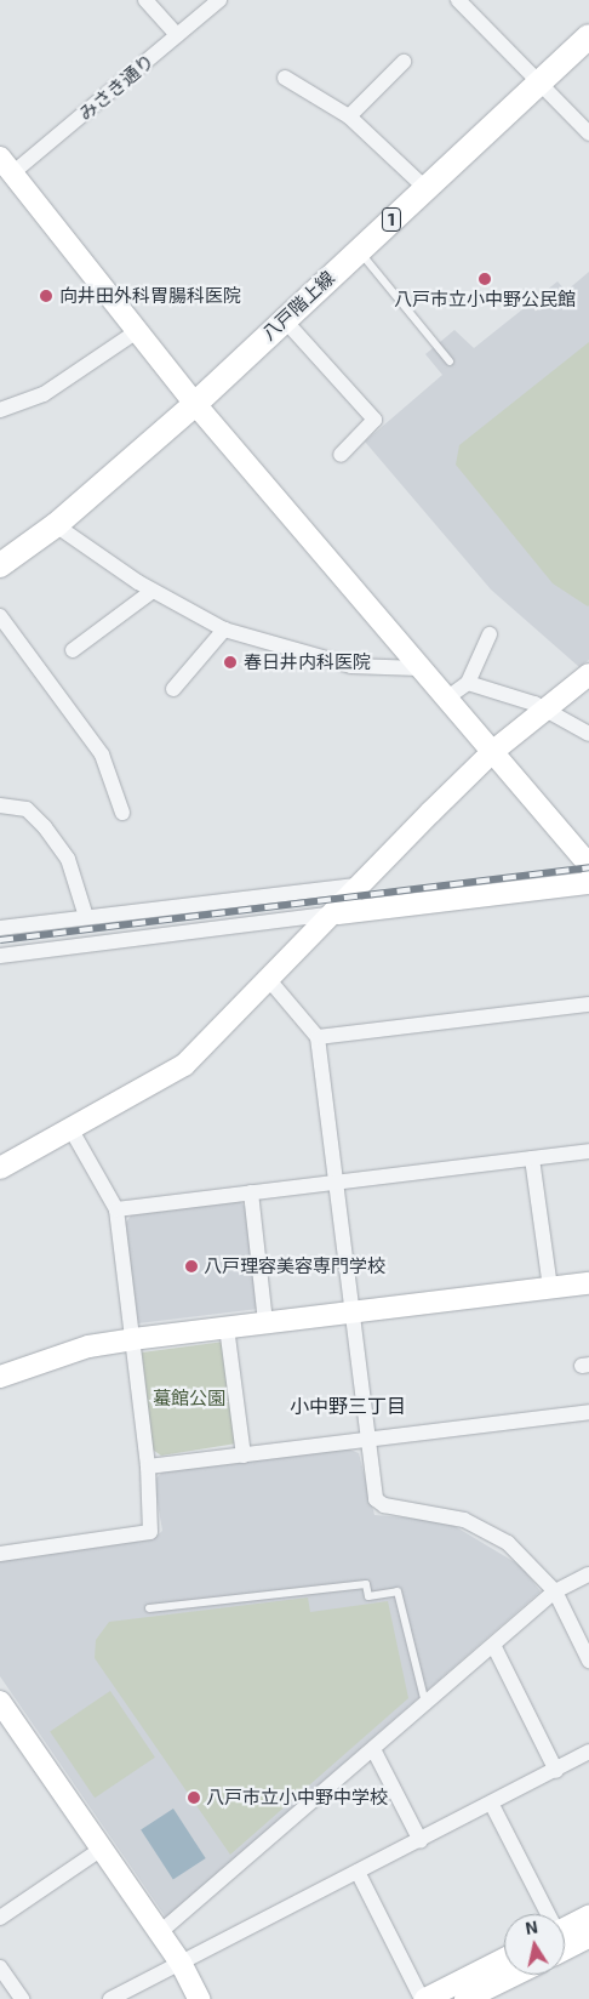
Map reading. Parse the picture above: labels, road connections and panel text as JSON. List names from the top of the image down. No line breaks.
{"streets":{"main road":["1","八戸階上線"],"street":["みさき通り"]},"districts":["小中野三丁目"],"parks":["蟇館公園"],"places":["八戸市立小中野公民館","向井田外科胃腸科医院","春日井内科医院","八戸理容美容専門学校","八戸市立小中野中学校"],"north":"top"}
